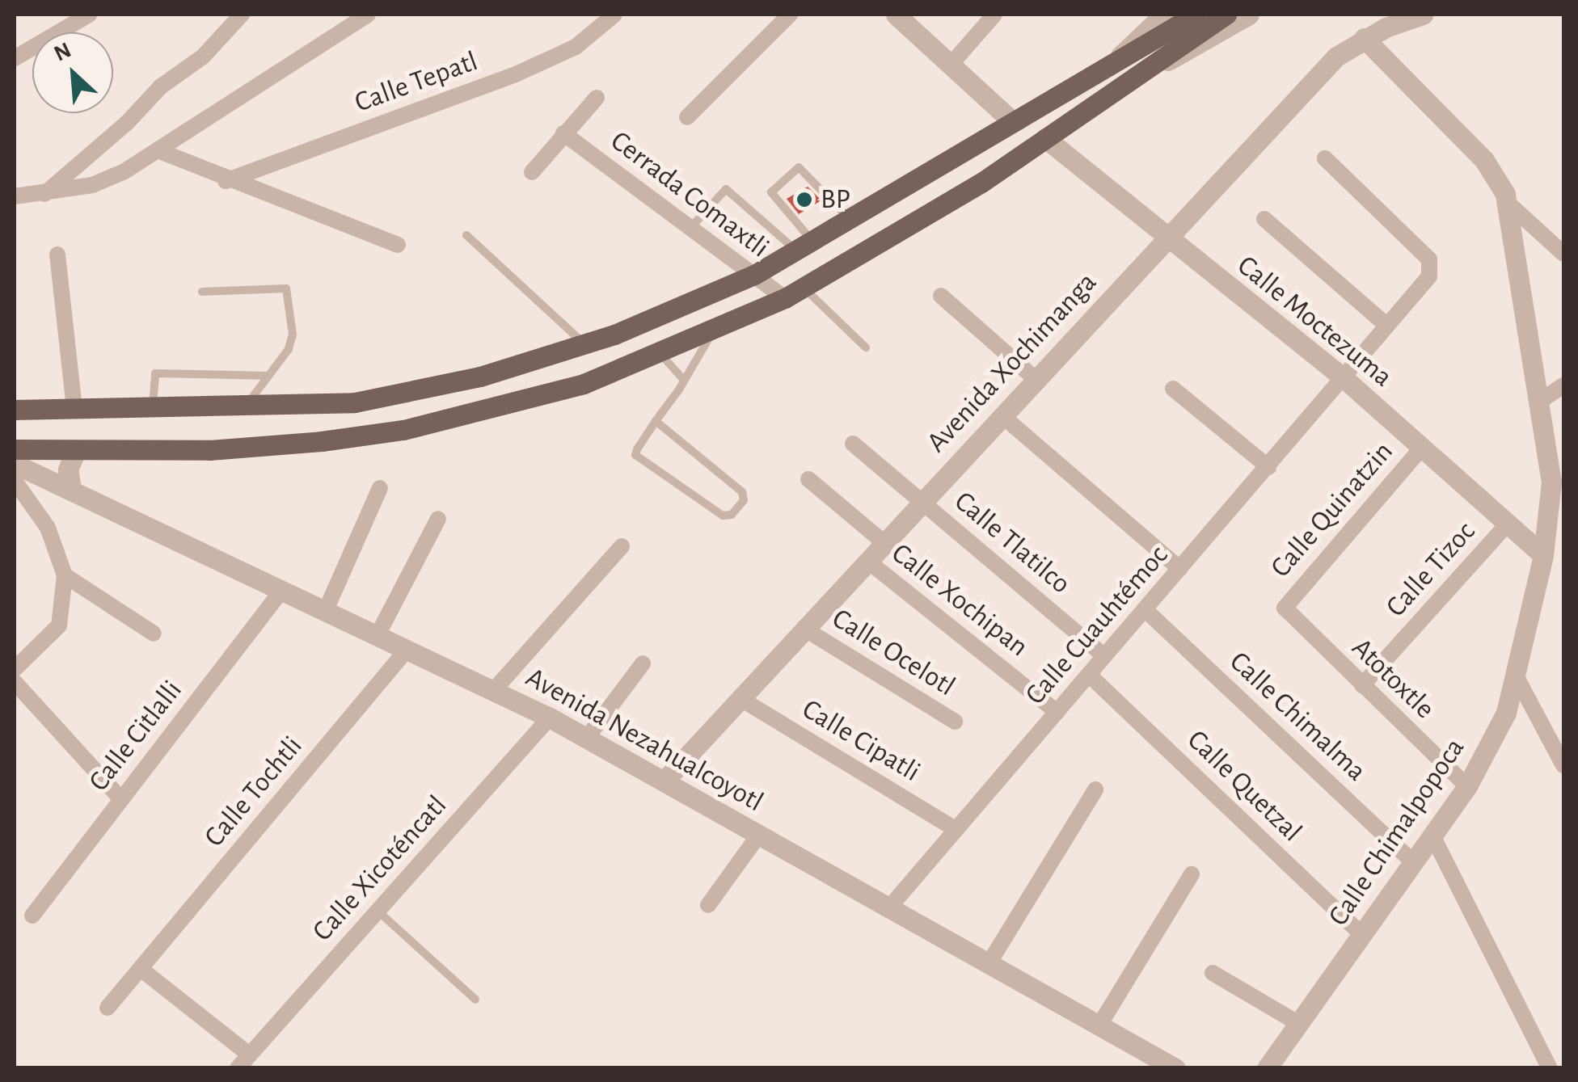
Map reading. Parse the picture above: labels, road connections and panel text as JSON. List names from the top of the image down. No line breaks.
{"streets":{"street":["Calle Tepatl","Cerrada Comaxtli","Calle Moctezuma","Avenida Xochimanga","Calle Quinatzin","Calle Tlatilco","Calle Tizoc","Calle Xochipan","Calle Cuauhtémoc","Calle Ocelotl","Atotoxtle","Calle Chimalma","Calle Citlalli","Avenida Nezahualcoyotl","Calle Cipatli","Calle Quetzal","Calle Tochtli","Calle Chimalpopoca","Calle Xicoténcatl"]},"crossings":[["Calle Moctezuma","Avenida Xochimanga"],["Calle Moctezuma","Calle Quinatzin"],["Calle Moctezuma","Calle Tizoc"],["Calle Moctezuma","Calle Cuauhtémoc"],["Calle Moctezuma","Calle Chimalpopoca"],["Avenida Xochimanga","Calle Tlatilco"],["Avenida Xochimanga","Calle Xochipan"],["Avenida Xochimanga","Calle Ocelotl"],["Avenida Xochimanga","Avenida Nezahualcoyotl"],["Avenida Xochimanga","Calle Cipatli"],["Avenida Xochimanga","Calle Chimalpopoca"],["Calle Quinatzin","Atotoxtle"],["Calle Tlatilco","Calle Cuauhtémoc"],["Calle Tizoc","Atotoxtle"],["Calle Xochipan","Calle Cuauhtémoc"],["Calle Cuauhtémoc","Calle Chimalma"],["Calle Cuauhtémoc","Avenida Nezahualcoyotl"],["Calle Cuauhtémoc","Calle Cipatli"],["Calle Cuauhtémoc","Calle Quetzal"],["Atotoxtle","Calle Chimalpopoca"],["Calle Chimalma","Calle Chimalpopoca"],["Calle Citlalli","Avenida Nezahualcoyotl"],["Avenida Nezahualcoyotl","Calle Tochtli"],["Avenida Nezahualcoyotl","Calle Xicoténcatl"],["Calle Quetzal","Calle Chimalpopoca"]],"places":["BP"],"north":"top left"}
